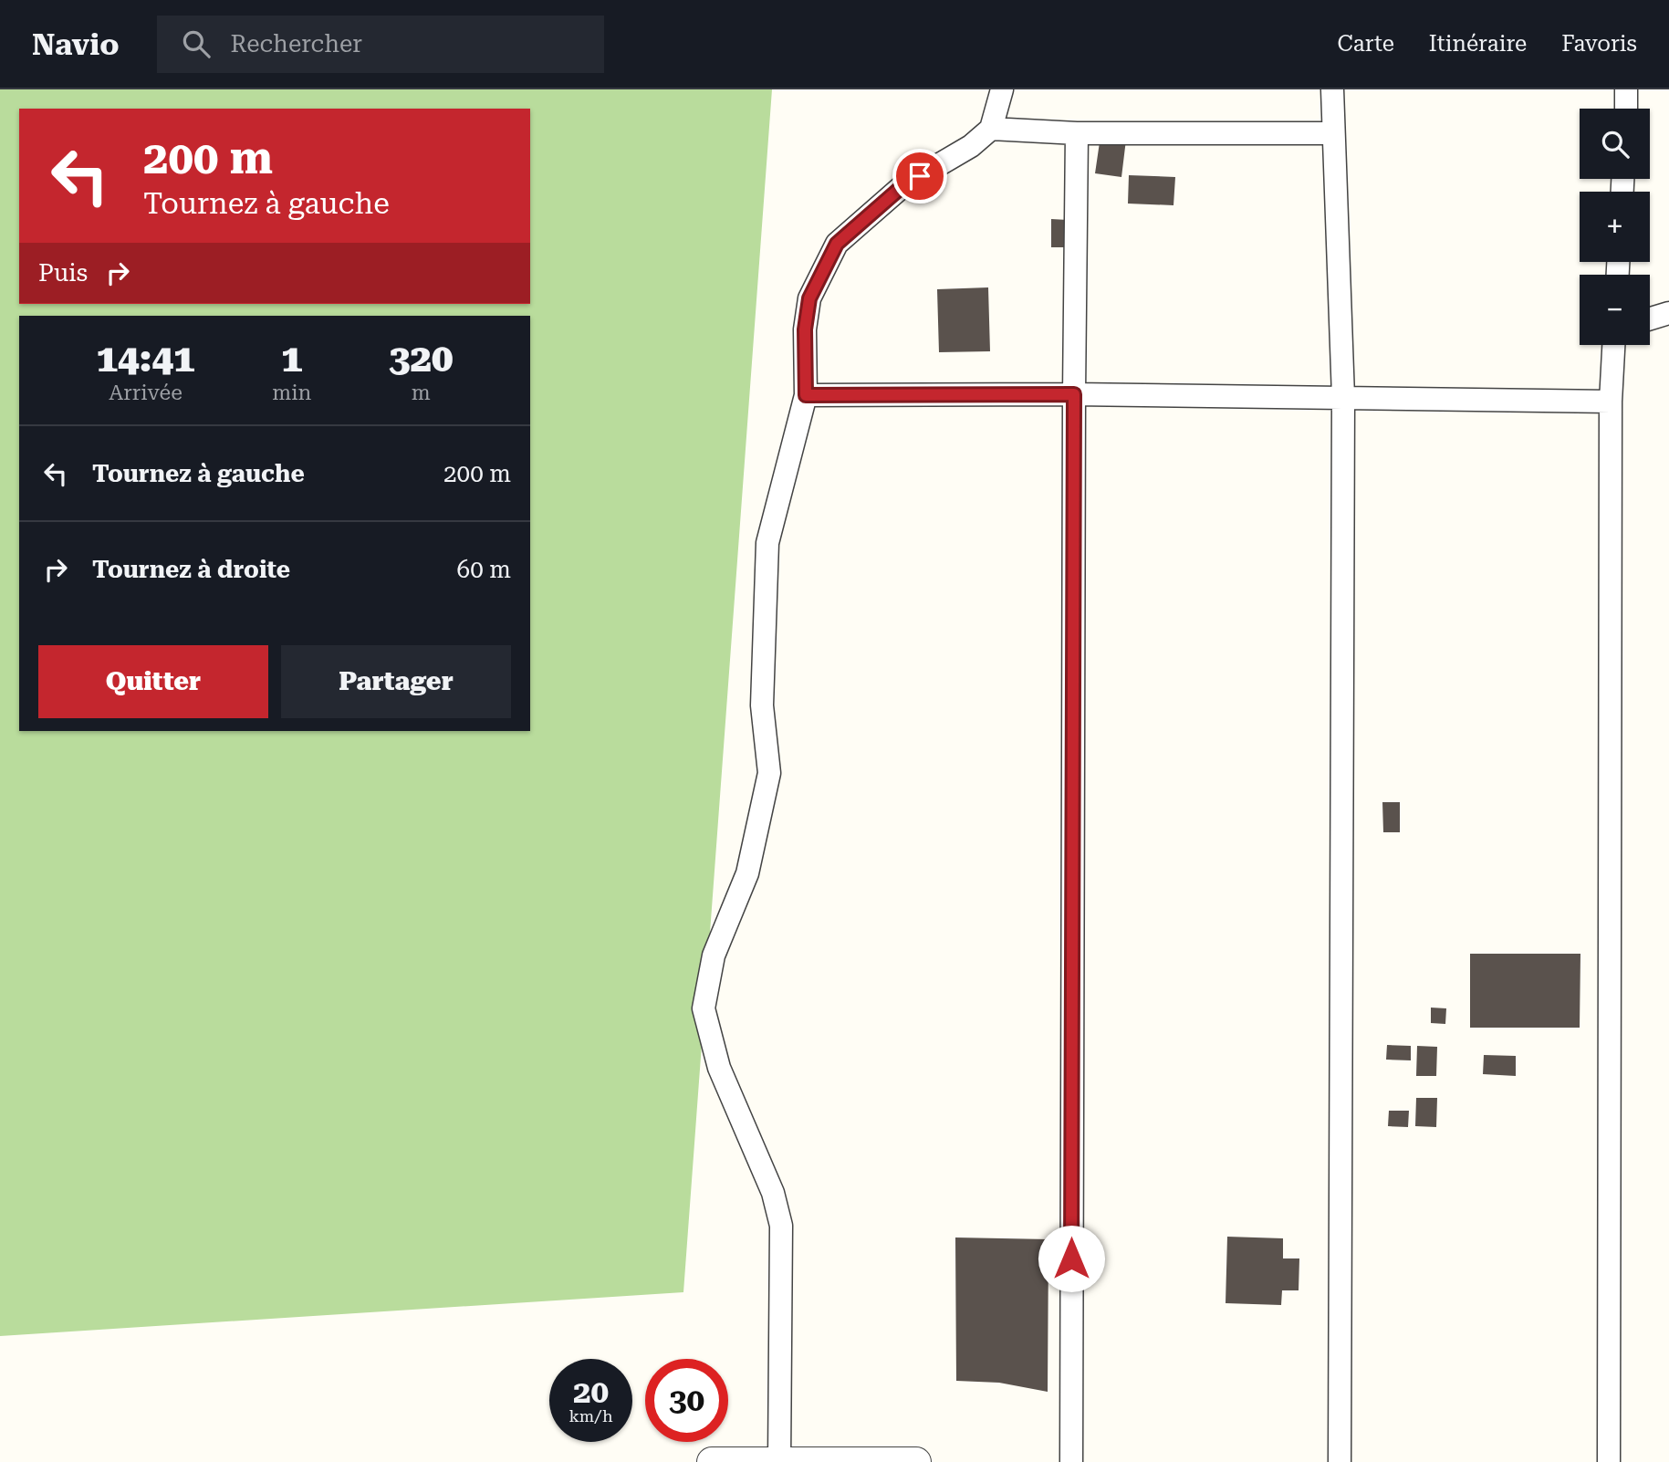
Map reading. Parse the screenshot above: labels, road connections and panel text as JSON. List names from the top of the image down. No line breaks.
{"page":{"header":"Navio","search":"Rechercher","nav":["Carte","Itinéraire","Favoris"],"map_buttons":["+","−"],"turn":["200 m","Tournez à gauche"],"then":"Puis","eta":["14:41","Arrivée","1","min","320","m"],"list":[{"name":"Tournez à gauche","value":"200 m"},{"name":"Tournez à droite","value":"60 m"}],"buttons":["Quitter","Partager"],"speed":"20 km/h","limit":"30"}}
